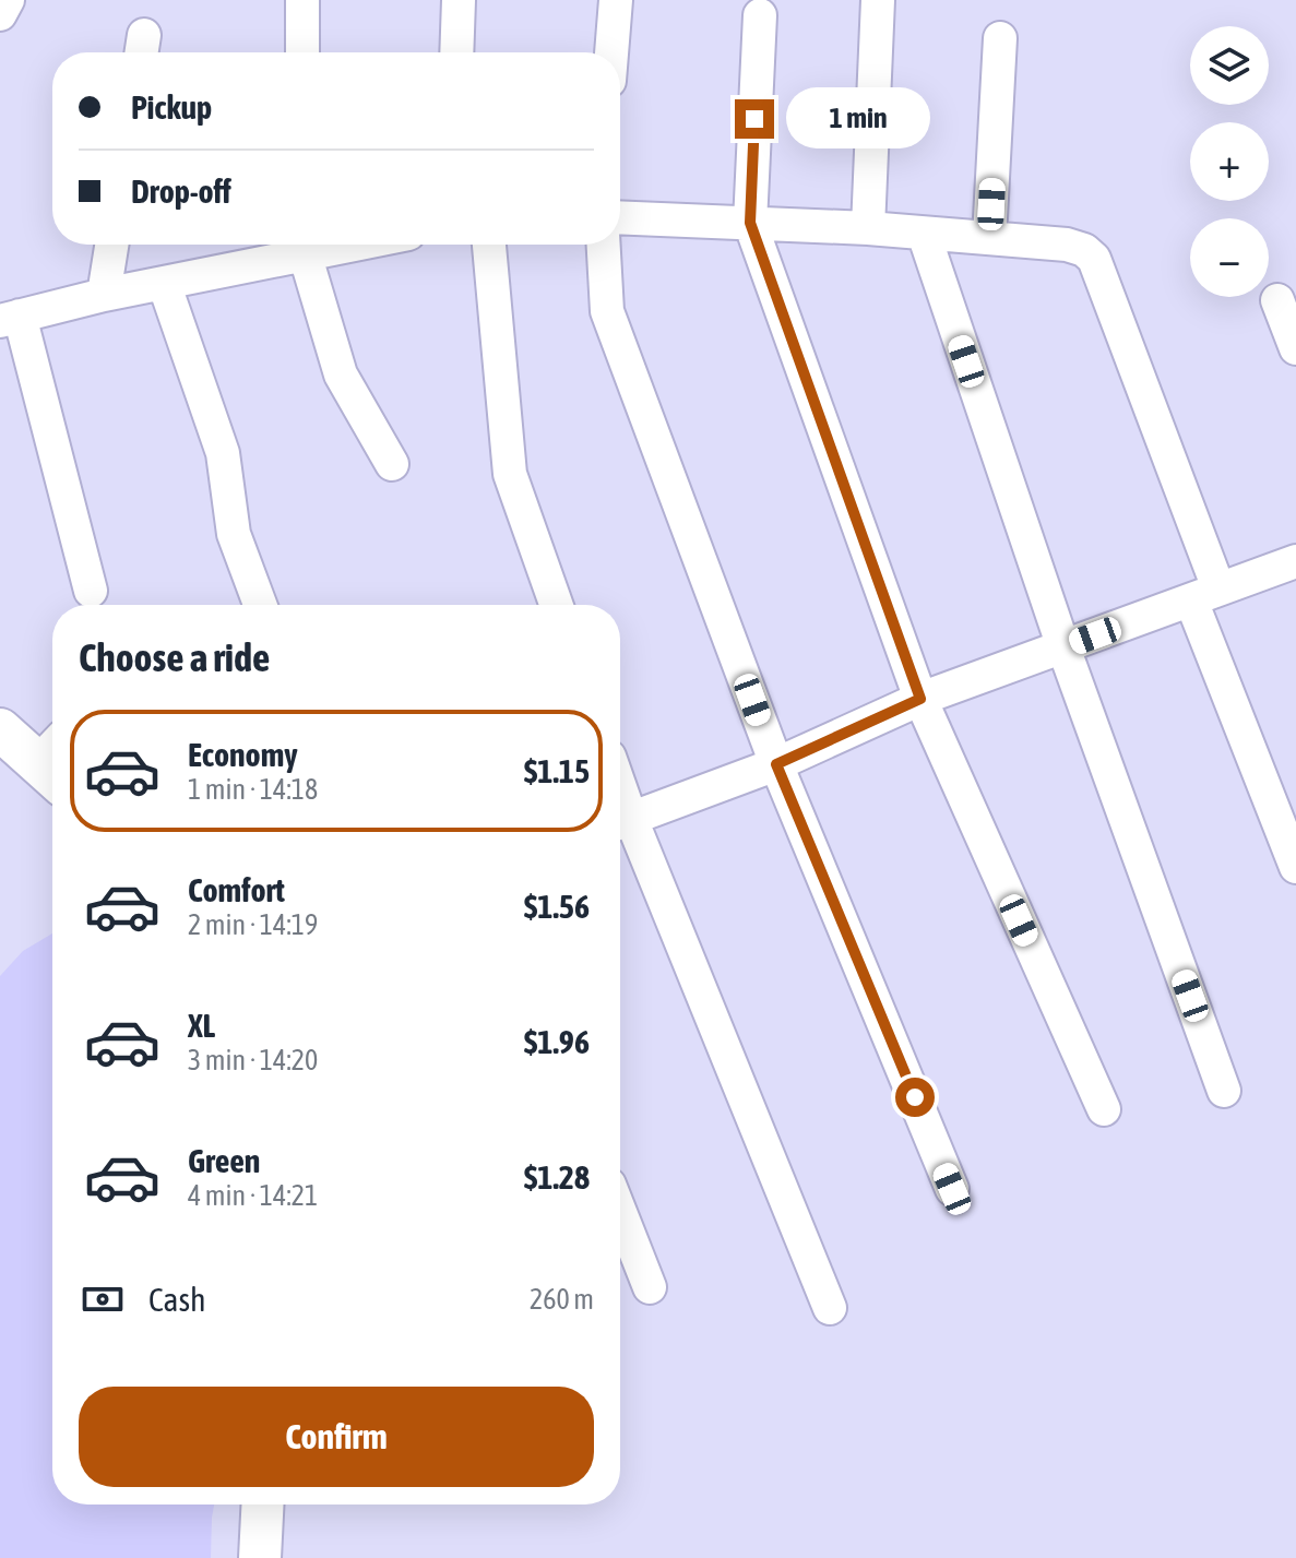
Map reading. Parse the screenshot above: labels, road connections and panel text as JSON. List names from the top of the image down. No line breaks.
{"page":{"map_buttons":["+","−"],"banner":["Pickup","Drop-off"],"bubble":"1 min","heading":"Choose a ride","list":[{"name":"Economy","note":"1 min · 14:18","value":"$1.15"},{"name":"Comfort","note":"2 min · 14:19","value":"$1.56"},{"name":"XL","note":"3 min · 14:20","value":"$1.96"},{"name":"Green","note":"4 min · 14:21","value":"$1.28"}],"pay":["Cash","260 m"],"buttons":"Confirm"}}
